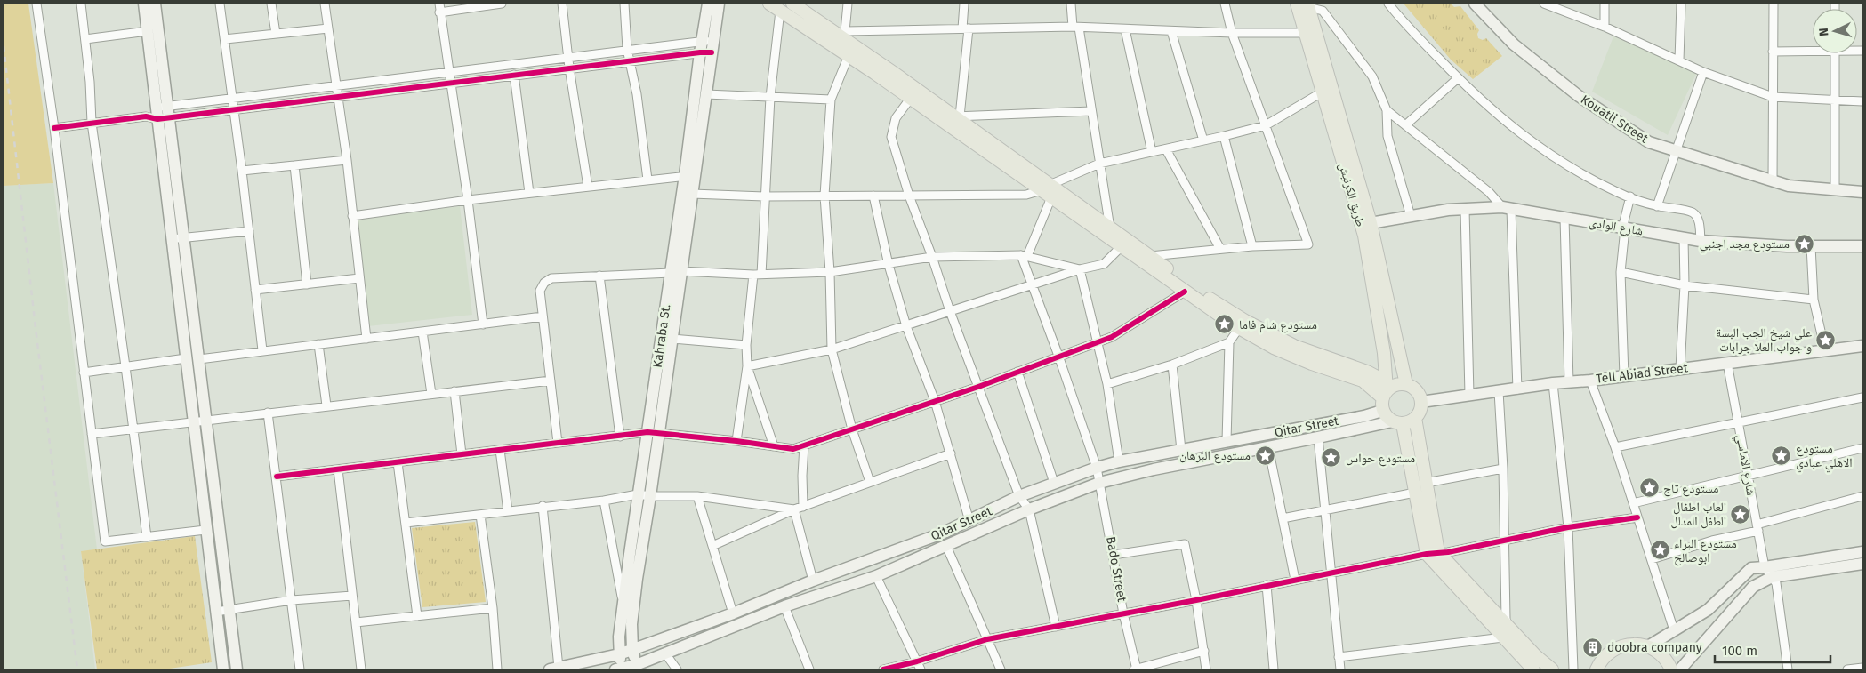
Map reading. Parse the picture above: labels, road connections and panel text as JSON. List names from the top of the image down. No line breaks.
{"streets":{"main road":["Kouatli Street","طريق الكرنيش","شارع الوادى","Kahraba St.","Tell Abiad Street","Qitar Street"],"street":["شارع الاماسي","Bado Street"]},"crossings":[["طريق الكرنيش","شارع الوادى"],["طريق الكرنيش","Tell Abiad Street"],["طريق الكرنيش","Qitar Street"],["Kahraba St.","Qitar Street"],["Tell Abiad Street","Qitar Street"],["Tell Abiad Street","شارع الاماسي"],["Qitar Street","Bado Street"]],"places":{"place":["مستودع مجد اجنبي","مستودع شام فاما","علي شيخ الجب البسة و جواب العلا جرابات","مستودع البرهان","مستودع الاهلي عبادي","مستودع حواس","مستودع تاج","العاب اطفال الطفل المدلل","مستودع البراء ابوصالح"],"building":["doobra company"]},"scale_bar":"100 m","north":"left"}
